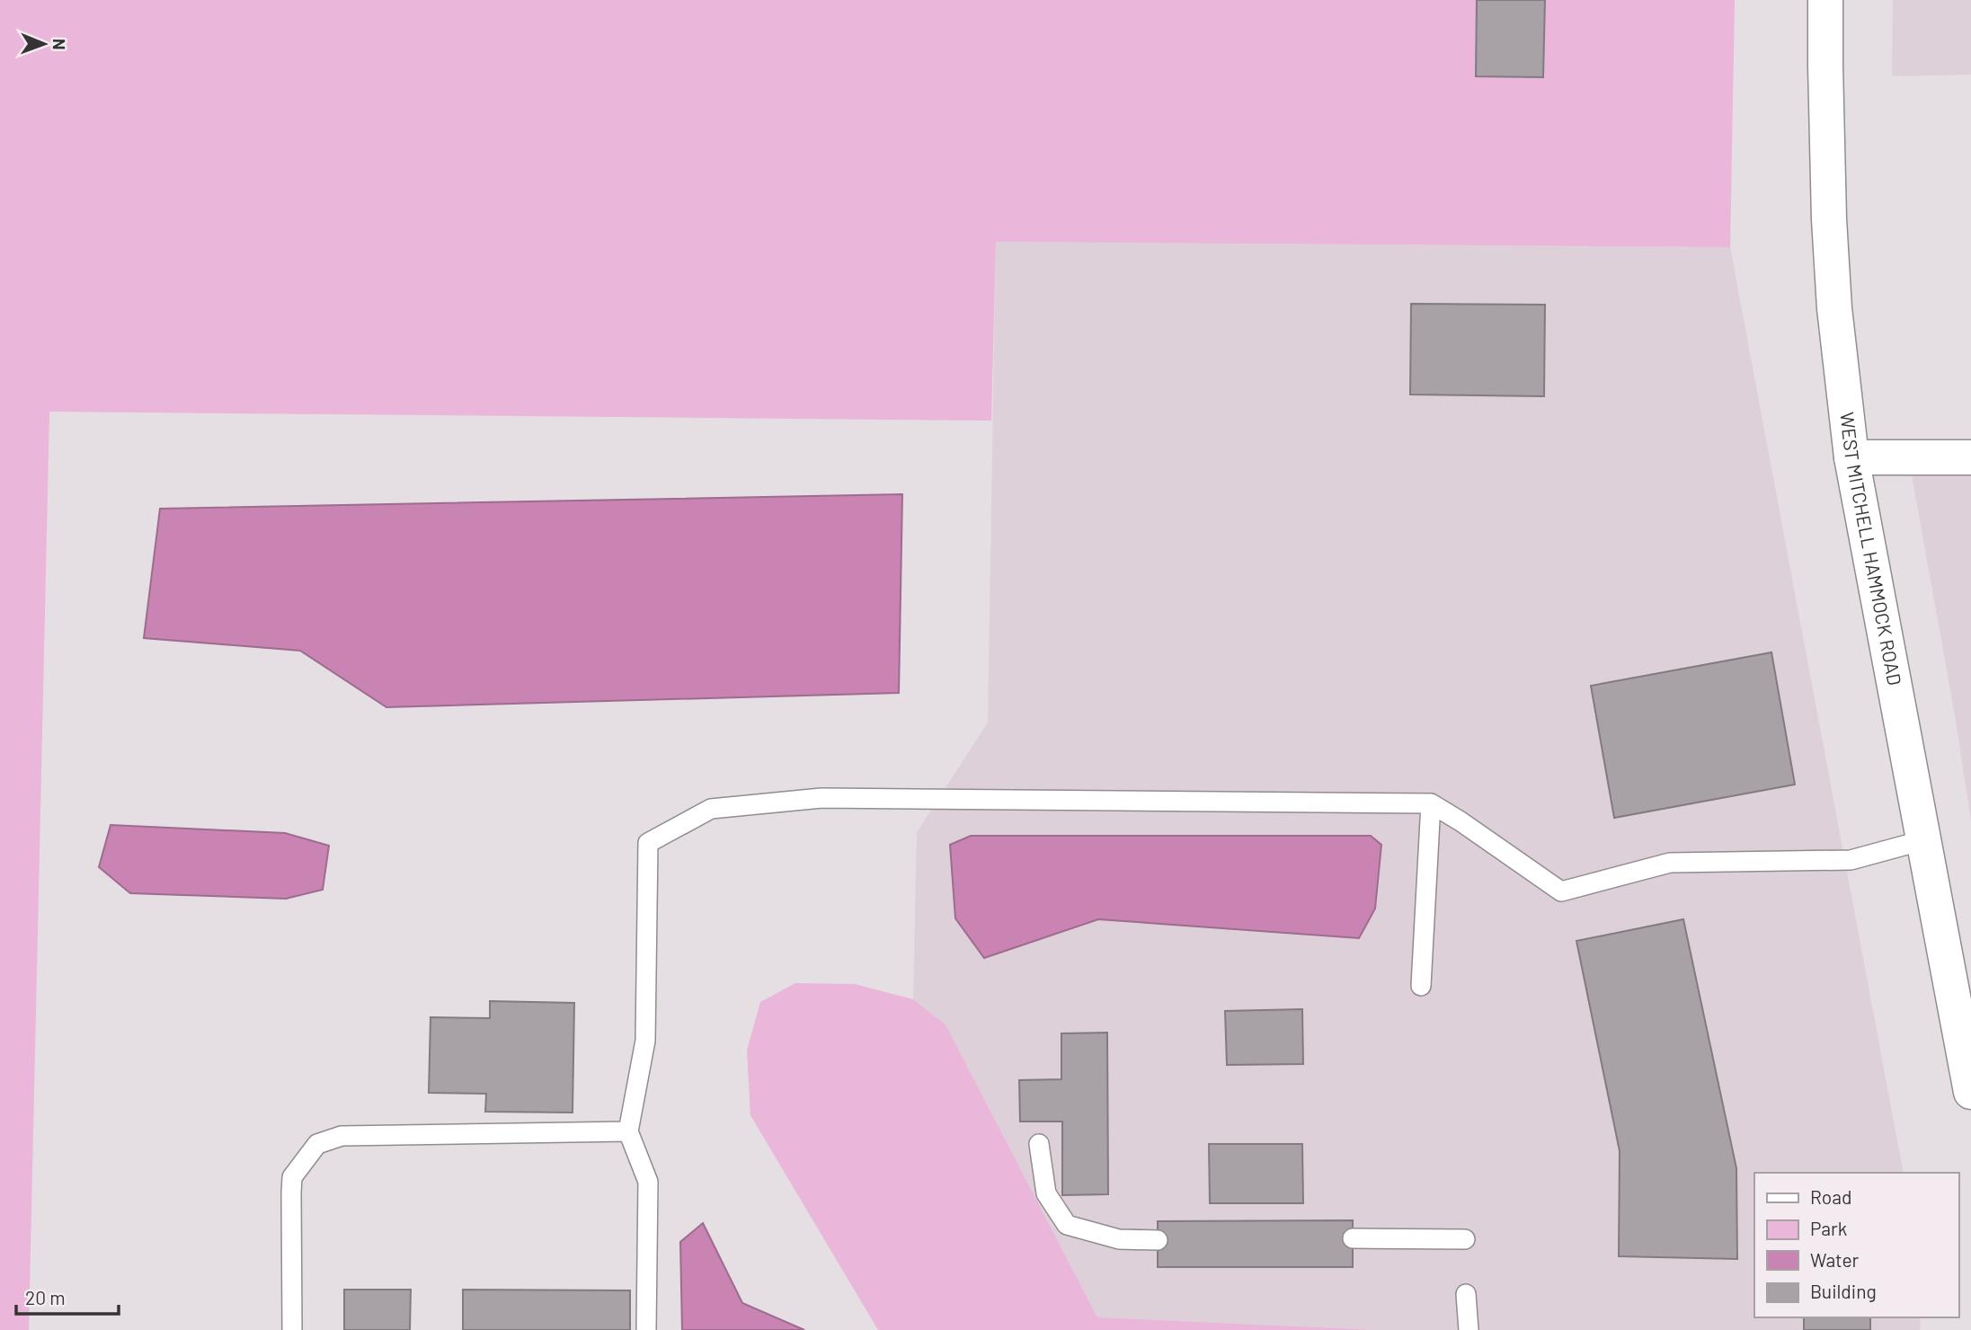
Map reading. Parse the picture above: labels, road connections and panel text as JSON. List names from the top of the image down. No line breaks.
{"streets":{"main road":["WEST MITCHELL HAMMOCK ROAD"]},"legend":["Road","Park","Water","Building"],"scale_bar":"20 m","north":"right"}
